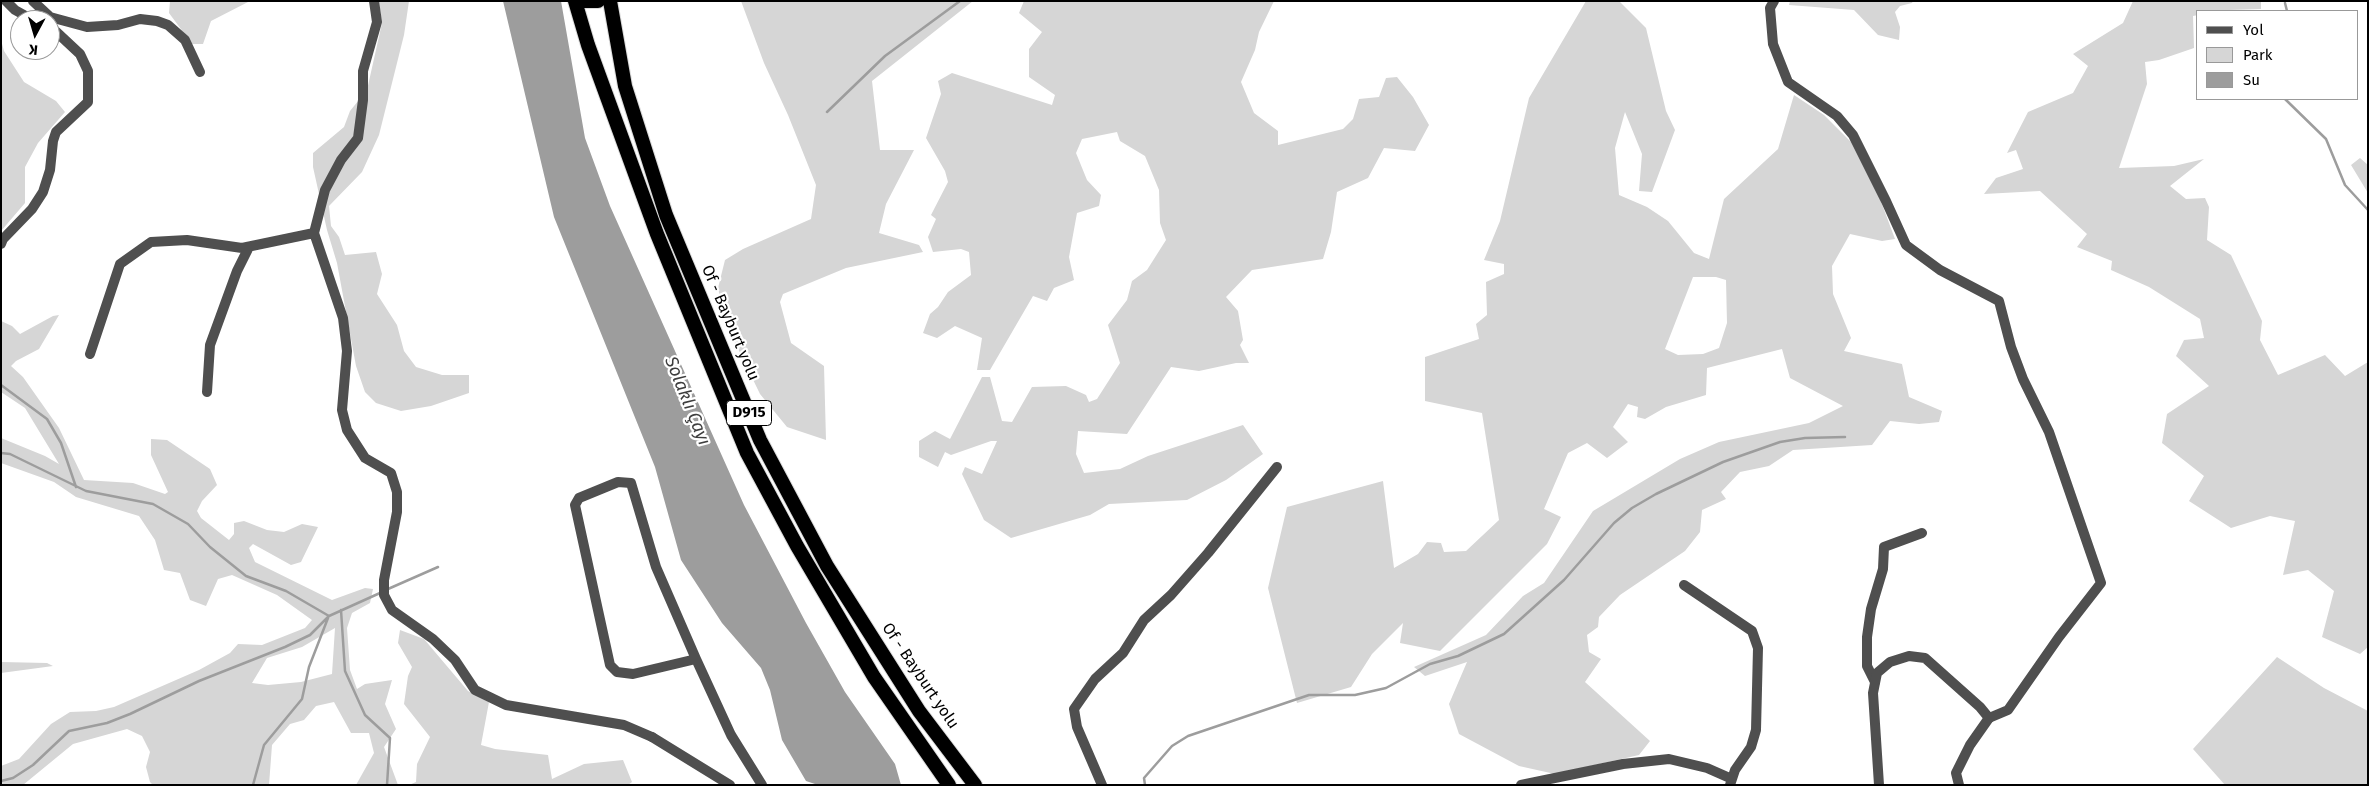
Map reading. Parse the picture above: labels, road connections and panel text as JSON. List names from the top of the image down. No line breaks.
{"streets":{"highway":["Of - Bayburt yolu","D915"]},"water":["Solaklı Çayı"],"legend":["Yol","Park","Su"],"north":"bottom"}
